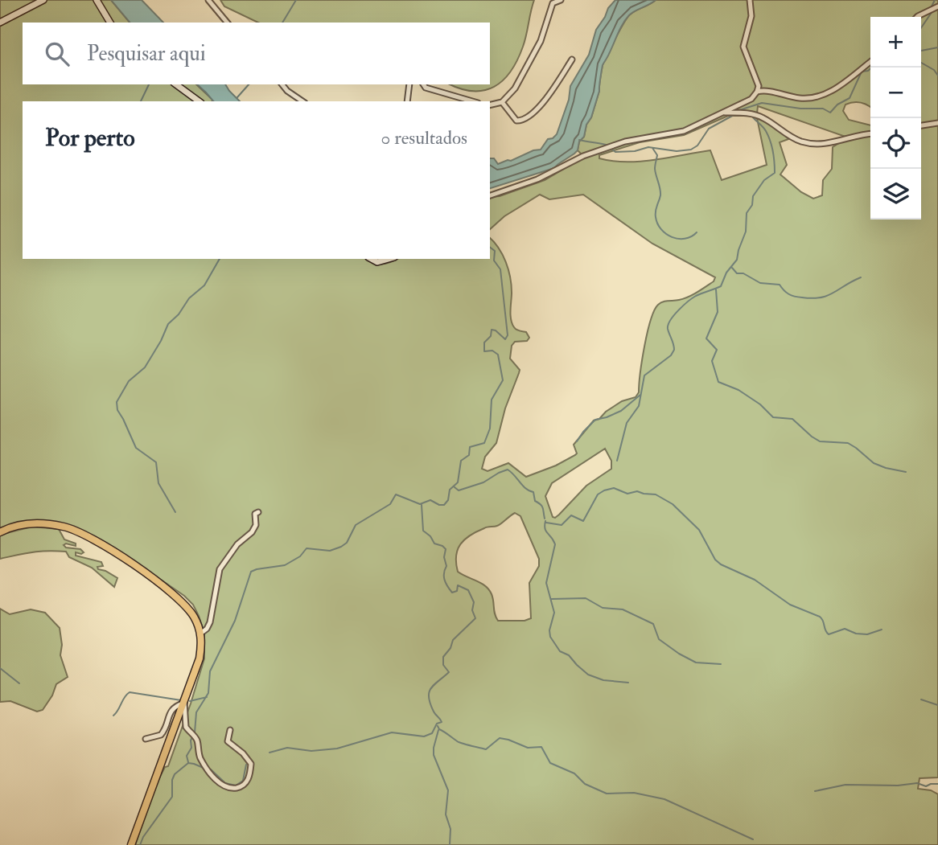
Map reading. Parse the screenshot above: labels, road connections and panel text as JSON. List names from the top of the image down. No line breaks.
{"page":{"map_buttons":["+","−"],"search":"Pesquisar aqui","heading":["Por perto","0 resultados"]}}
